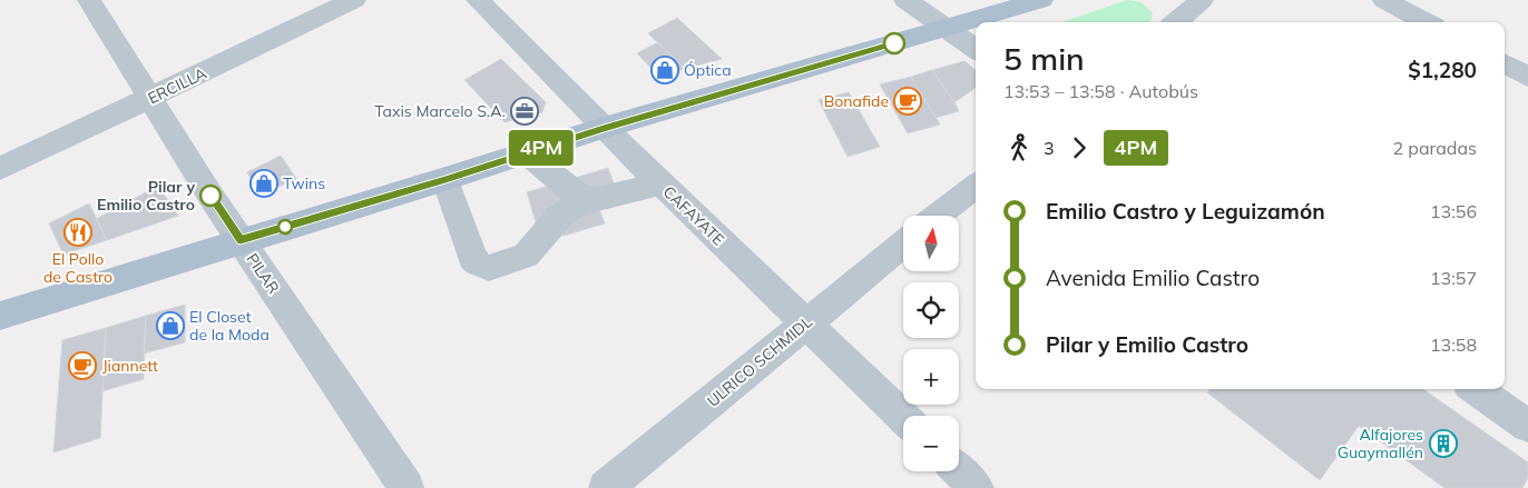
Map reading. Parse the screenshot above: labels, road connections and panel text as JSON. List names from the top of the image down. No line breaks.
{"streets":{"street":["ERCILLA","CAFAYATE","PILAR","ULRICO SCHMIDL"]},"crossings":[["ERCILLA","PILAR"],["CAFAYATE","ULRICO SCHMIDL"]],"places":{"shop":["Óptica","Twins","El Closet de la Moda"],"cafe":["Bonafide","Jiannett"],"office":["Taxis Marcelo S.A."],"other":["Pilar y Emilio Castro"],"restaurant":["El Pollo de Castro"],"building":["Alfajores Guaymallén"]},"lines":["bus line 4PM"],"north":"top","page":{"on_map":"4PM","heading":["5 min","13:53 – 13:58 · Autobús","$1,280"],"legs":["3","4PM","2 paradas"],"list":[{"name":"Emilio Castro y Leguizamón","value":"13:56"},{"name":"Avenida Emilio Castro","value":"13:57"},{"name":"Pilar y Emilio Castro","value":"13:58"}],"map_buttons":["+","−"]}}
